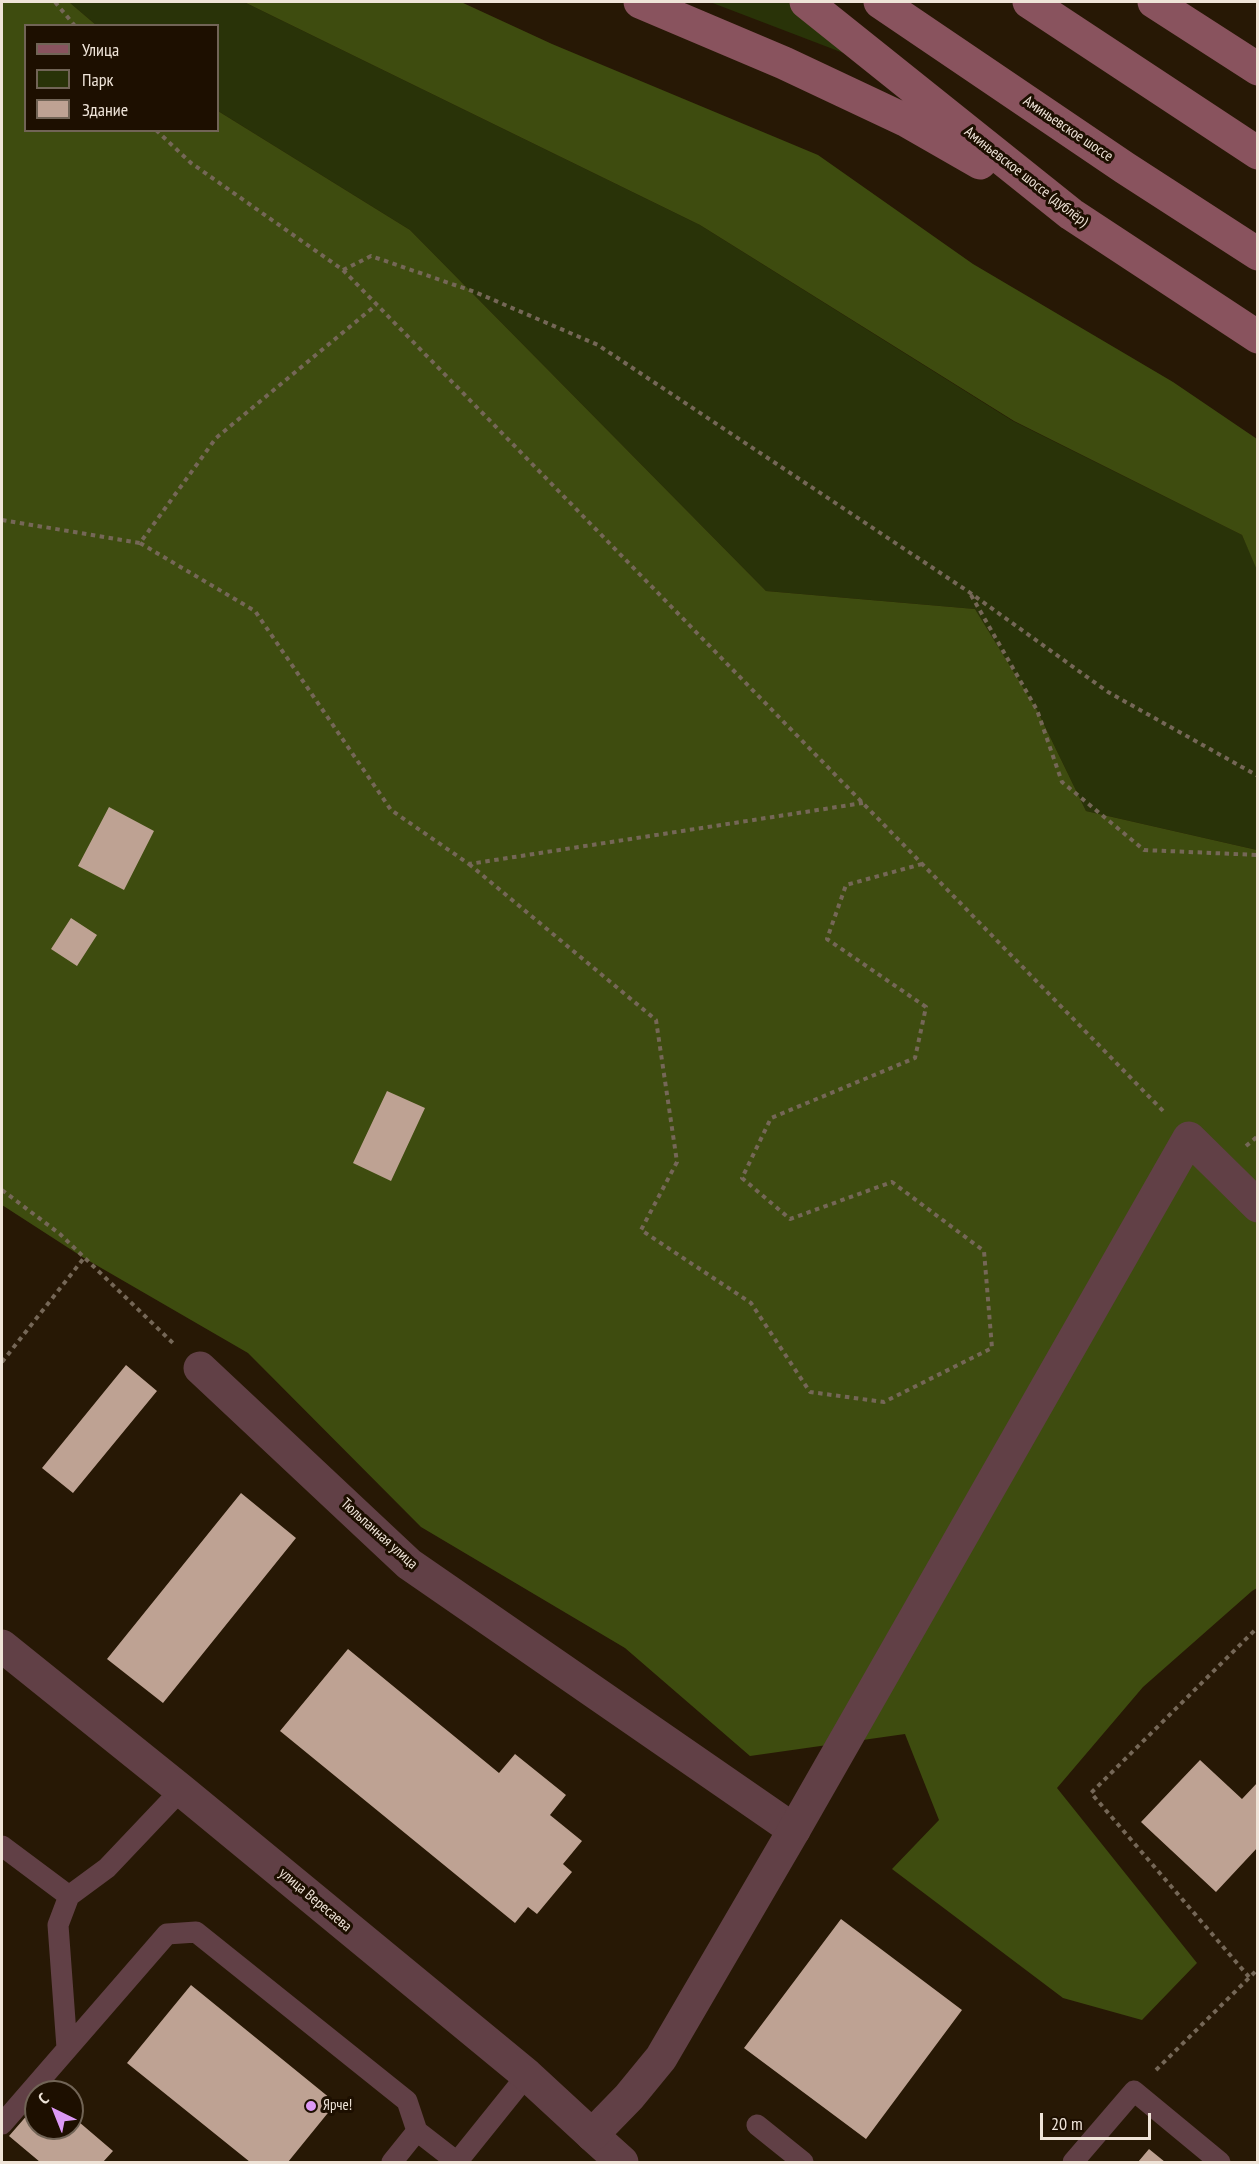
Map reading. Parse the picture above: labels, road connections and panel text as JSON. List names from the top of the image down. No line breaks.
{"streets":{"main road":["Аминьевское шоссе","Аминьевское шоссе (дублёр)"],"street":["Тюльпанная улица","улица Вересаева"]},"places":["Ярче!"],"legend":["Улица","Парк","Здание"],"scale_bar":"20 m","north":"top left"}
